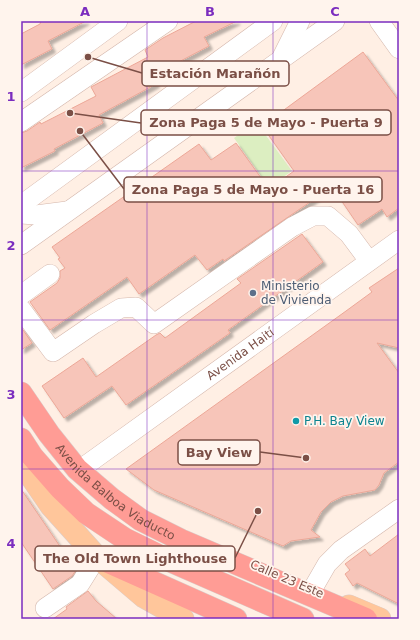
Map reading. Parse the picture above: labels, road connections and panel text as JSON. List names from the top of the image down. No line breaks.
{"streets":{"highway":["Avenida Balboa Viaducto"],"main road":["Calle 23 Este"],"street":["Avenida Haití"]},"crossings":[["Avenida Haití","Calle 23 Este"]],"places":["Estación Marañón","Zona Paga 5 de Mayo - Puerta 9","Zona Paga 5 de Mayo - Puerta 16","Ministerio de Vivienda","P.H. Bay View","Bay View","The Old Town Lighthouse"],"grid":{"columns":["A","B","C"],"rows":["1","2","3","4"]}}
